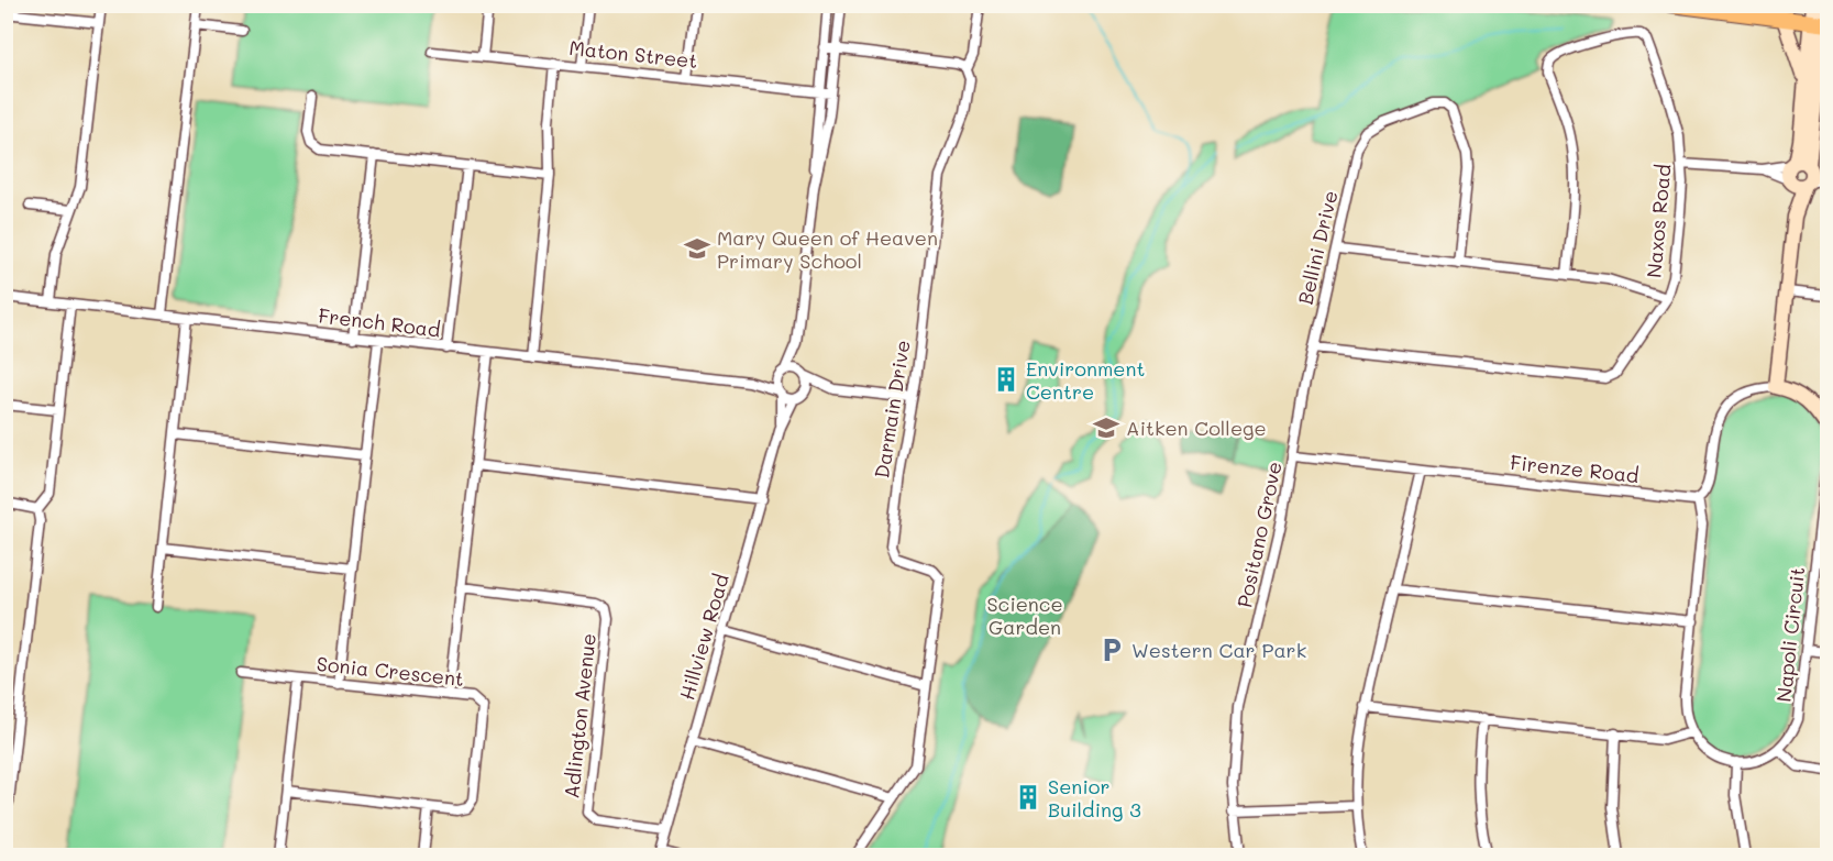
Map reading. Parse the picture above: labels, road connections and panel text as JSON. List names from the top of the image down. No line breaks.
{"streets":{"street":["Maton Street","Naxos Road","Bellini Drive","French Road","Darmain Drive","Firenze Road","Positano Grove","Napoli Circuit","Hillview Road","Sonia Crescent","Adlington Avenue"]},"crossings":[["Naxos Road","Bellini Drive"],["Bellini Drive","Firenze Road"],["Bellini Drive","Positano Grove"],["French Road","Hillview Road"],["Firenze Road","Positano Grove"],["Hillview Road","Adlington Avenue"]],"parks":["Science Garden"],"places":{"school or university":["Mary Queen of Heaven Primary School","Aitken College"],"building":["Environment Centre","Senior Building 3"],"parking":["Western Car Park"]}}
